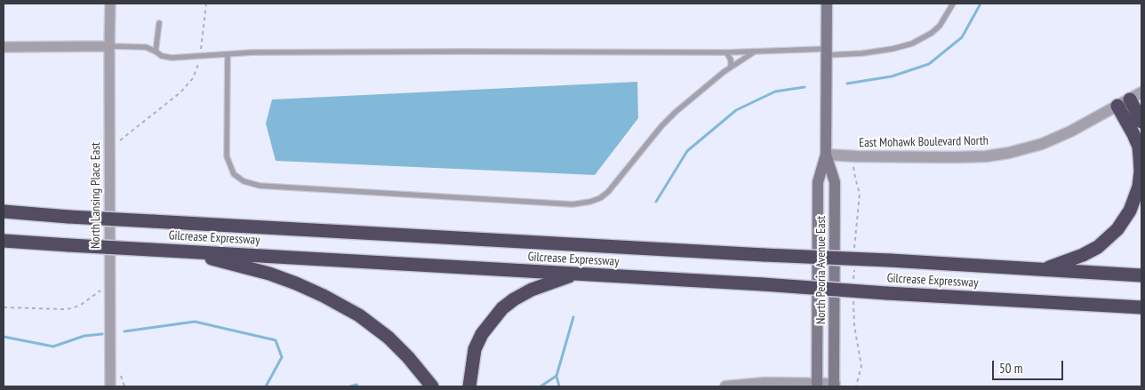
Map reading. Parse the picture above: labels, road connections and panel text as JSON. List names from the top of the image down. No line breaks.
{"streets":{"highway":["Gilcrease Expressway"],"main road":["North Peoria Avenue East"],"street":["East Mohawk Boulevard North","North Lansing Place East"]},"crossings":[["East Mohawk Boulevard North","North Peoria Avenue East"]],"scale_bar":"50 m"}
